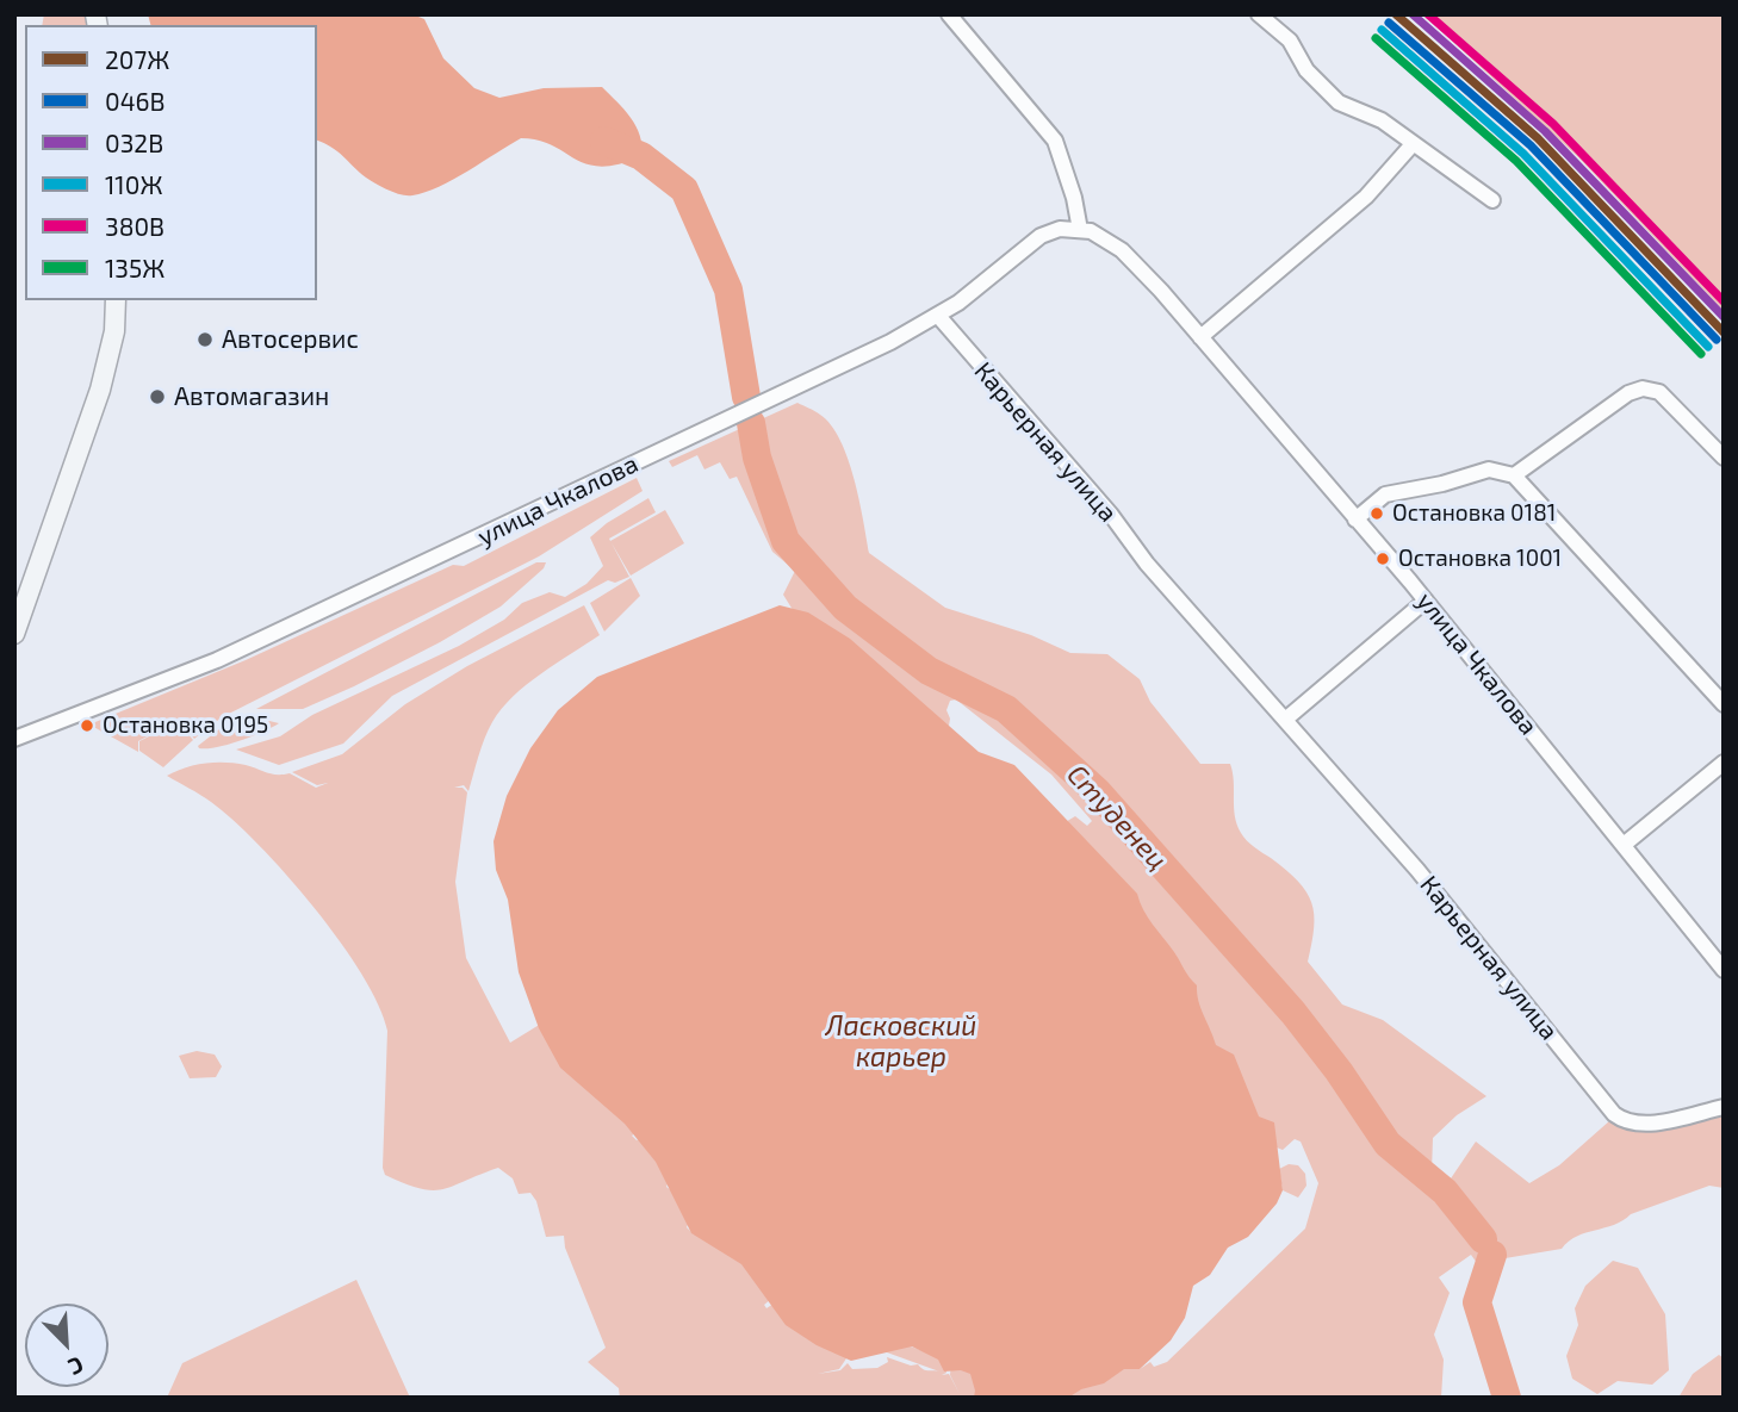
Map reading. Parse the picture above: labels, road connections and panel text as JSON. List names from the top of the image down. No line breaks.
{"streets":{"street":["Карьерная улица","улица Чкалова"]},"crossings":[["Карьерная улица","улица Чкалова"]],"water":["Студенец","Ласковский карьер"],"places":["Автосервис","Автомагазин","Остановка 0181","Остановка 1001","Остановка 0195"],"lines":["transit line 207Ж","transit line 032В","transit line 380В","transit line 046В","transit line 110Ж","transit line 135Ж"],"legend":["207Ж","046В","032В","110Ж","380В","135Ж"],"north":"bottom right"}
